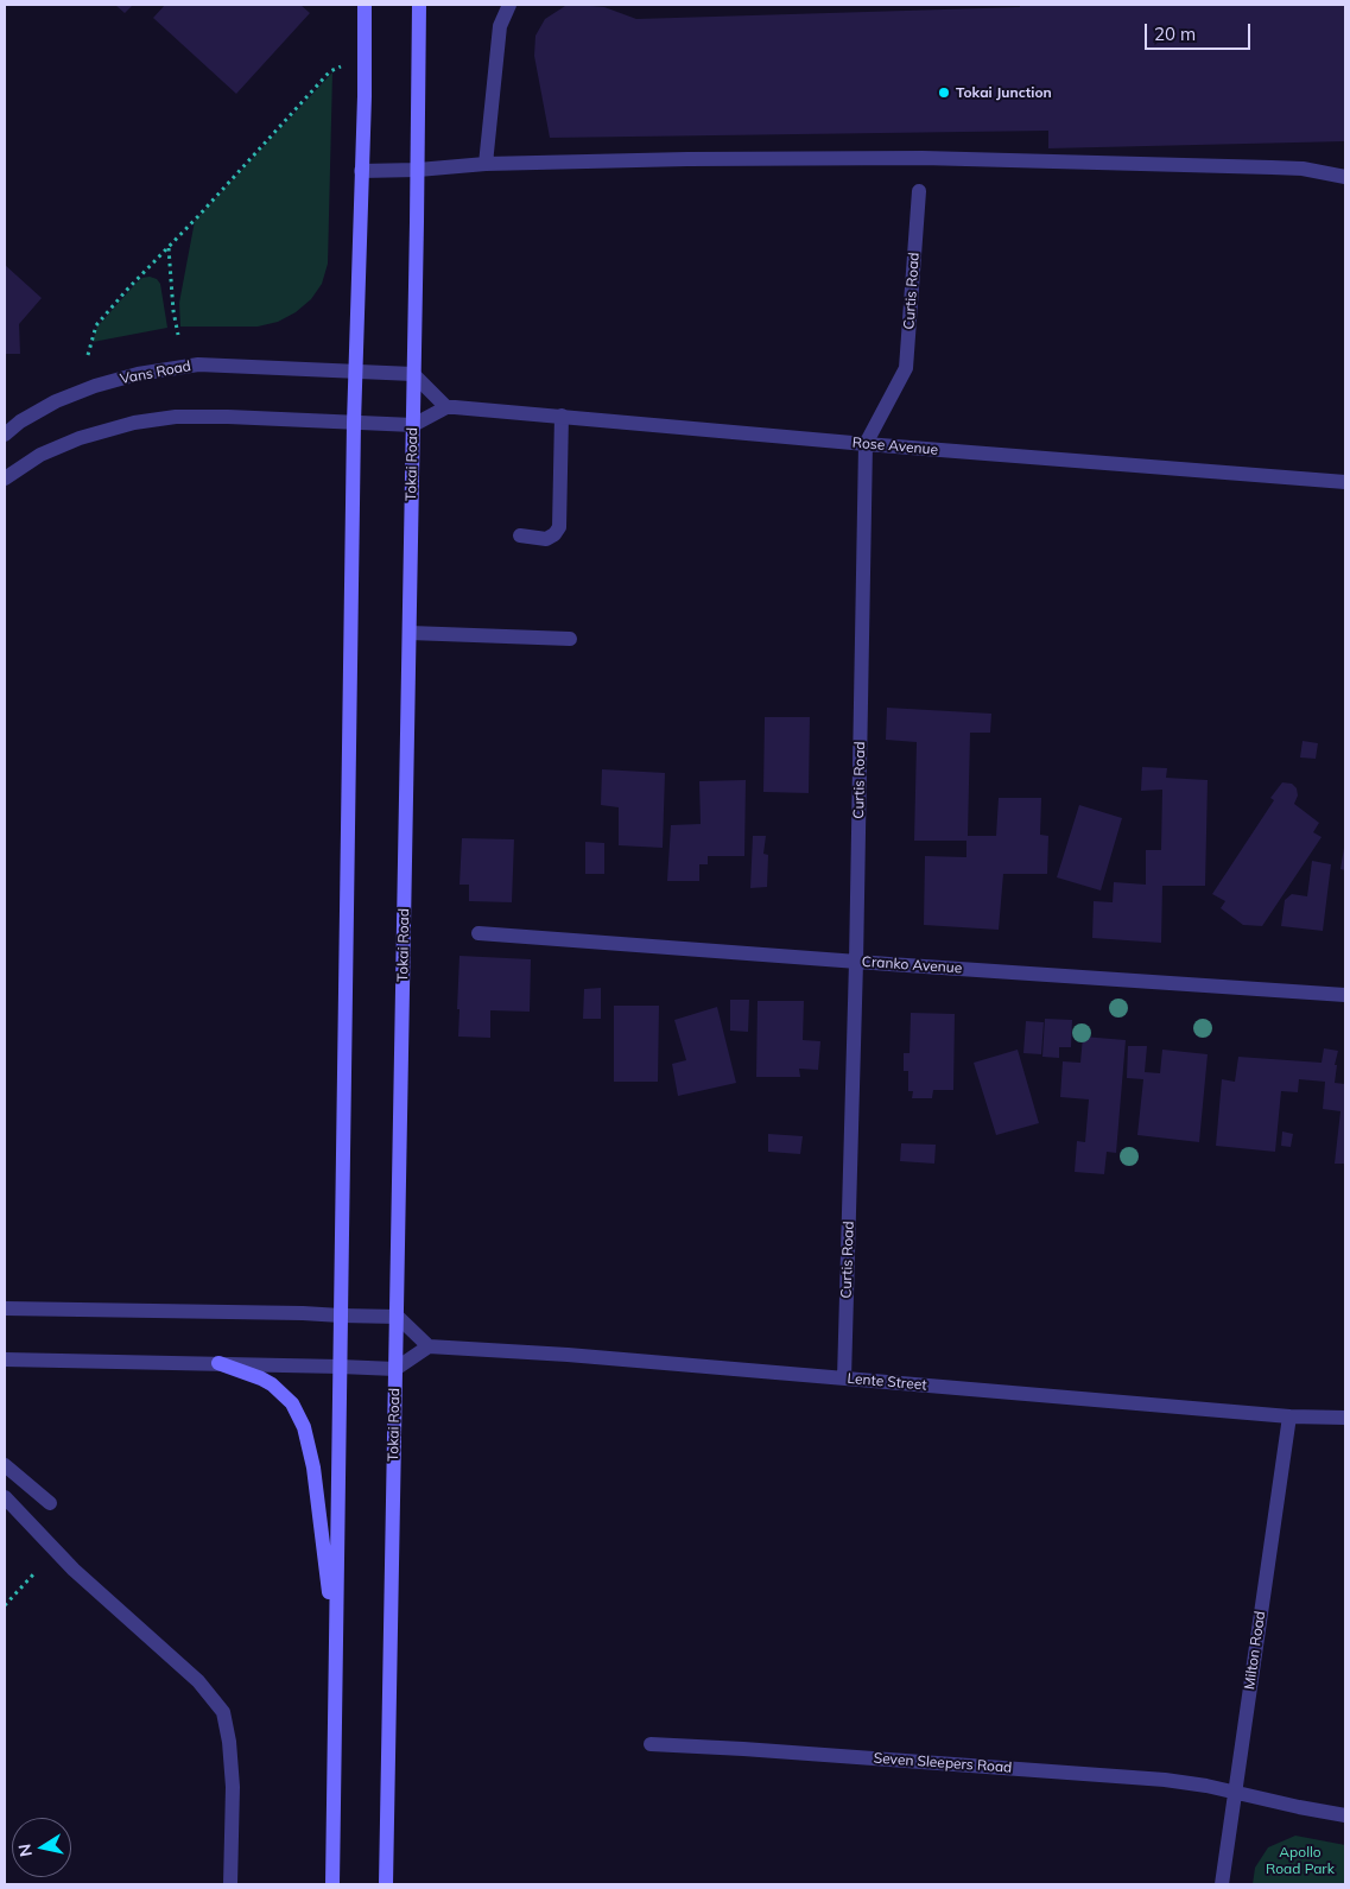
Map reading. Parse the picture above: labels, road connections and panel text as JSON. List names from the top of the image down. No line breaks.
{"streets":{"main road":["Tokai Road"],"street":["Curtis Road","Vans Road","Rose Avenue","Cranko Avenue","Lente Street","Milton Road","Seven Sleepers Road"]},"crossings":[["Curtis Road","Rose Avenue"],["Curtis Road","Cranko Avenue"],["Curtis Road","Lente Street"],["Vans Road","Tokai Road"],["Lente Street","Milton Road"],["Milton Road","Seven Sleepers Road"]],"parks":["Apollo Road Park"],"places":["Tokai Junction"],"scale_bar":"20 m","north":"left"}
